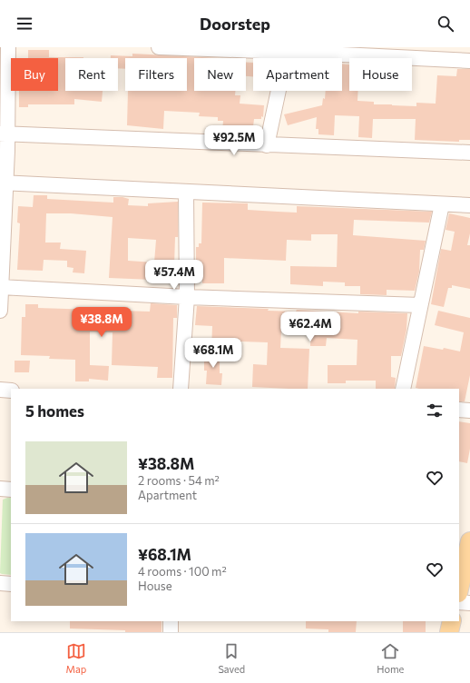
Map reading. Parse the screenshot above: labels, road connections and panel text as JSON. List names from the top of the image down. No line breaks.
{"page":{"header":"Doorstep","chip":["Buy","Rent","Filters","New","Apartment","House"],"price":["¥92.5M","¥57.4M","¥38.8M","¥62.4M","¥68.1M"],"heading":"5 homes","list":[{"name":"¥38.8M","note":"2 rooms · 54 m² · Apartment"},{"name":"¥68.1M","note":"4 rooms · 100 m² · House"}],"tabs":["Map","Saved","Home"]}}
